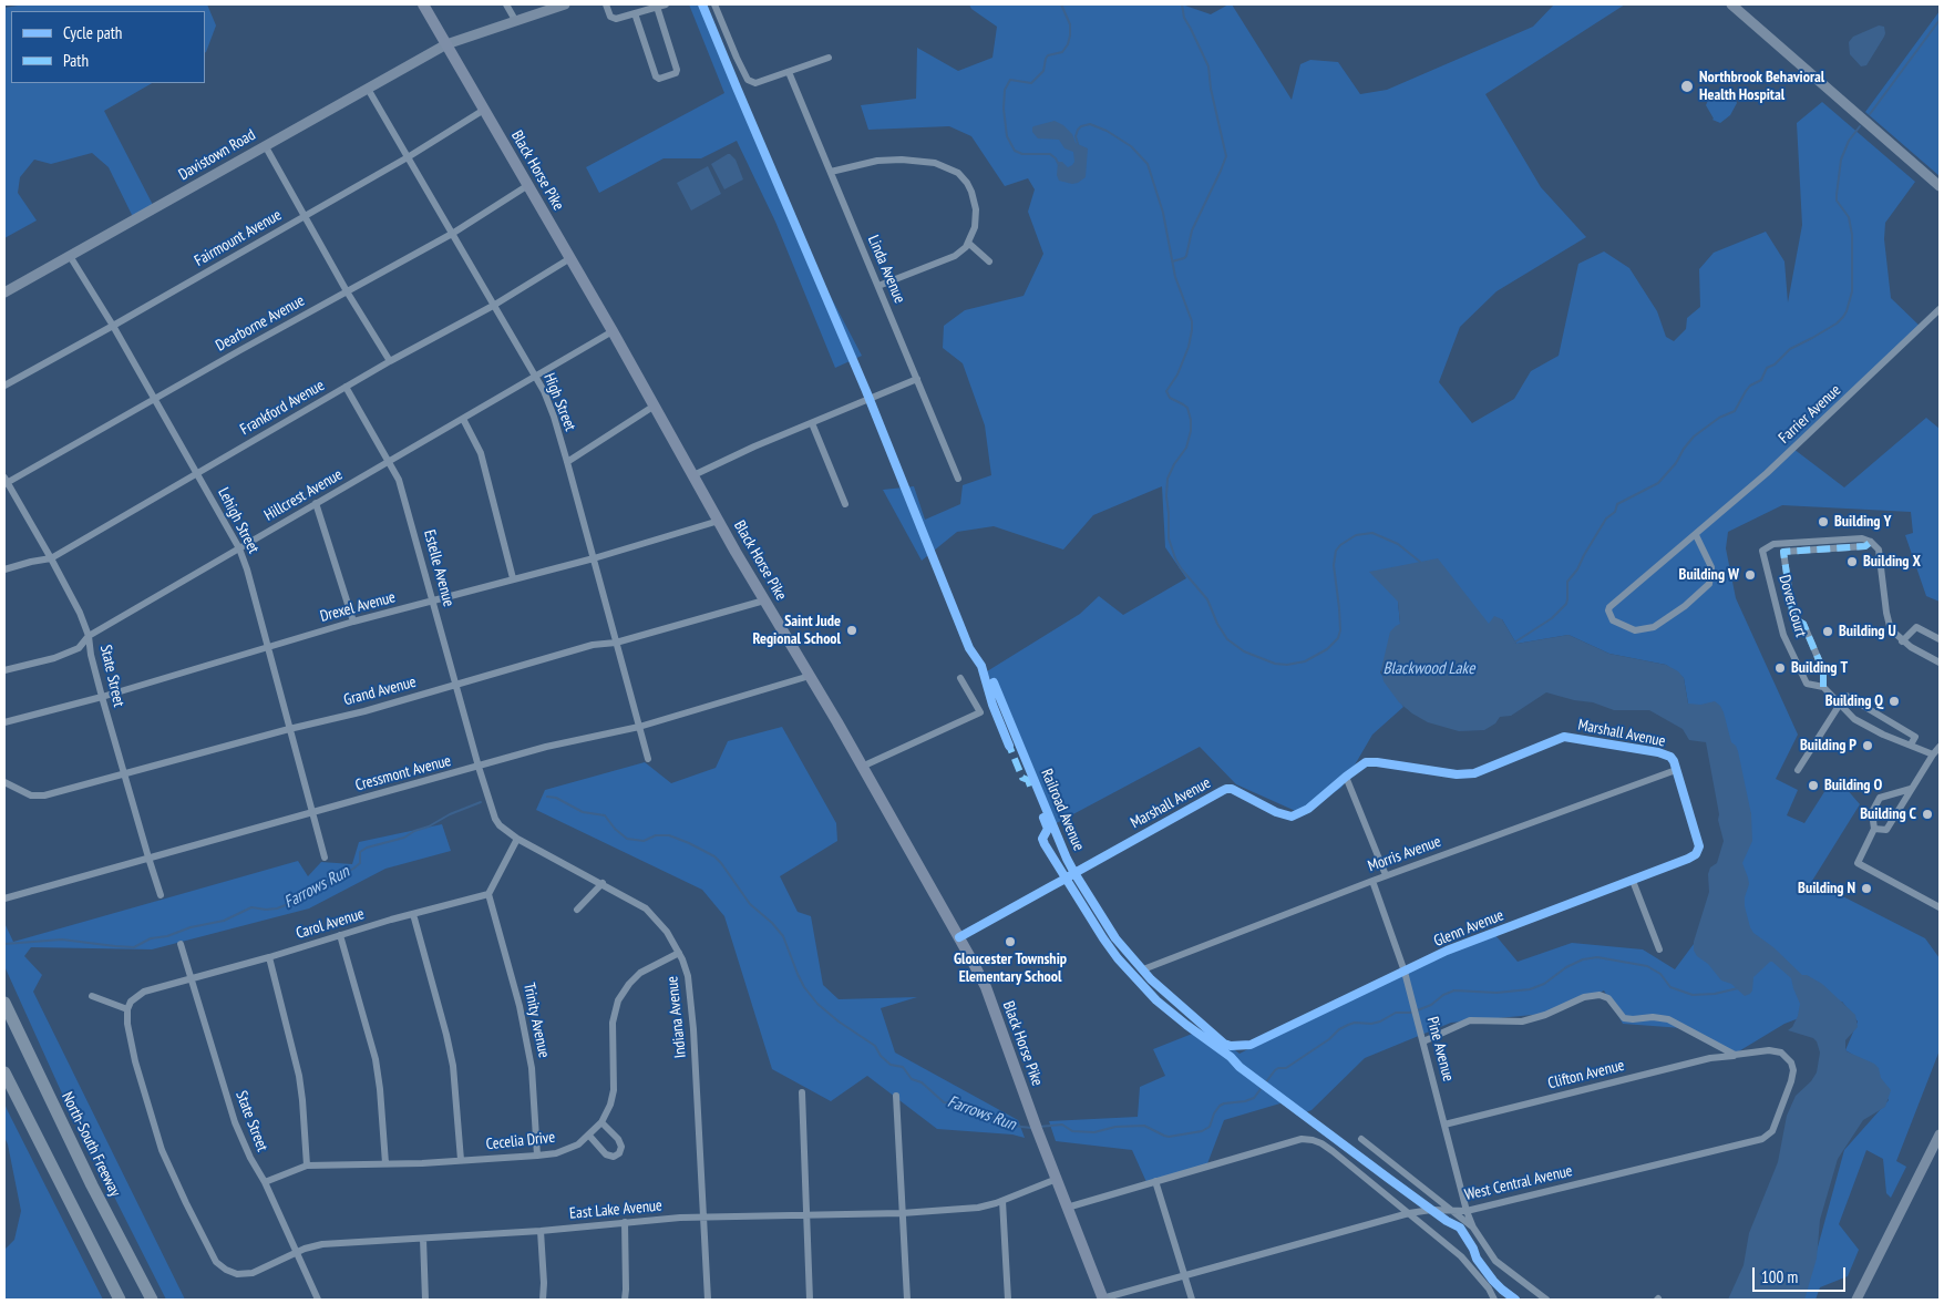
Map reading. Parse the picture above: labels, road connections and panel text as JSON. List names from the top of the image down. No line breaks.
{"streets":{"highway":["North-South Freeway"],"main road":["Black Horse Pike"],"street":["Davistown Road","Fairmount Avenue","Linda Avenue","Dearborne Avenue","High Street","Frankford Avenue","Farrier Avenue","Hillcrest Avenue","Lehigh Street","Estelle Avenue","Dover Court","Drexel Avenue","State Street","Grand Avenue","Marshall Avenue","Cressmont Avenue","Railroad Avenue","Morris Avenue","Carol Avenue","Glenn Avenue","Indiana Avenue","Trinity Avenue","Pine Avenue","Clifton Avenue","Cecelia Drive","West Central Avenue","East Lake Avenue"]},"crossings":[["Davistown Road","Black Horse Pike"],["Davistown Road","High Street"],["Davistown Road","Lehigh Street"],["Black Horse Pike","Fairmount Avenue"],["Black Horse Pike","Dearborne Avenue"],["Black Horse Pike","Frankford Avenue"],["Black Horse Pike","Hillcrest Avenue"],["Black Horse Pike","Drexel Avenue"],["Black Horse Pike","Grand Avenue"],["Black Horse Pike","Marshall Avenue"],["Black Horse Pike","Cressmont Avenue"],["Black Horse Pike","West Central Avenue"],["Black Horse Pike","East Lake Avenue"],["Fairmount Avenue","High Street"],["Fairmount Avenue","Lehigh Street"],["Dearborne Avenue","High Street"],["Dearborne Avenue","Lehigh Street"],["Dearborne Avenue","State Street"],["High Street","Frankford Avenue"],["High Street","Hillcrest Avenue"],["High Street","Drexel Avenue"],["High Street","Grand Avenue"],["High Street","Cressmont Avenue"],["Frankford Avenue","Lehigh Street"],["Frankford Avenue","Estelle Avenue"],["Frankford Avenue","State Street"],["Hillcrest Avenue","Lehigh Street"],["Hillcrest Avenue","Estelle Avenue"],["Hillcrest Avenue","State Street"],["Lehigh Street","Drexel Avenue"],["Lehigh Street","Grand Avenue"],["Lehigh Street","Cressmont Avenue"],["Estelle Avenue","Drexel Avenue"],["Estelle Avenue","Grand Avenue"],["Estelle Avenue","Cressmont Avenue"],["Estelle Avenue","Indiana Avenue"],["Drexel Avenue","State Street"],["State Street","Grand Avenue"],["State Street","Cressmont Avenue"],["State Street","Carol Avenue"],["State Street","Cecelia Drive"],["State Street","East Lake Avenue"],["Marshall Avenue","Railroad Avenue"],["Marshall Avenue","Morris Avenue"],["Marshall Avenue","Glenn Avenue"],["Cressmont Avenue","Indiana Avenue"],["Railroad Avenue","Morris Avenue"],["Railroad Avenue","Glenn Avenue"],["Morris Avenue","Glenn Avenue"],["Morris Avenue","Pine Avenue"],["Carol Avenue","Trinity Avenue"],["Carol Avenue","East Lake Avenue"],["Glenn Avenue","Pine Avenue"],["Indiana Avenue","Cecelia Drive"],["Indiana Avenue","East Lake Avenue"],["Trinity Avenue","Cecelia Drive"],["Pine Avenue","Clifton Avenue"],["Pine Avenue","West Central Avenue"],["Clifton Avenue","West Central Avenue"]],"water":["Blackwood Lake","Farrows Run"],"places":["Northbrook Behavioral Health Hospital","Building Y","Building X","Building W","Saint Jude Regional School","Building U","Building T","Building Q","Building P","Building O","Building C","Building N","Gloucester Township Elementary School"],"legend":["Cycle path","Path"],"scale_bar":"100 m"}
